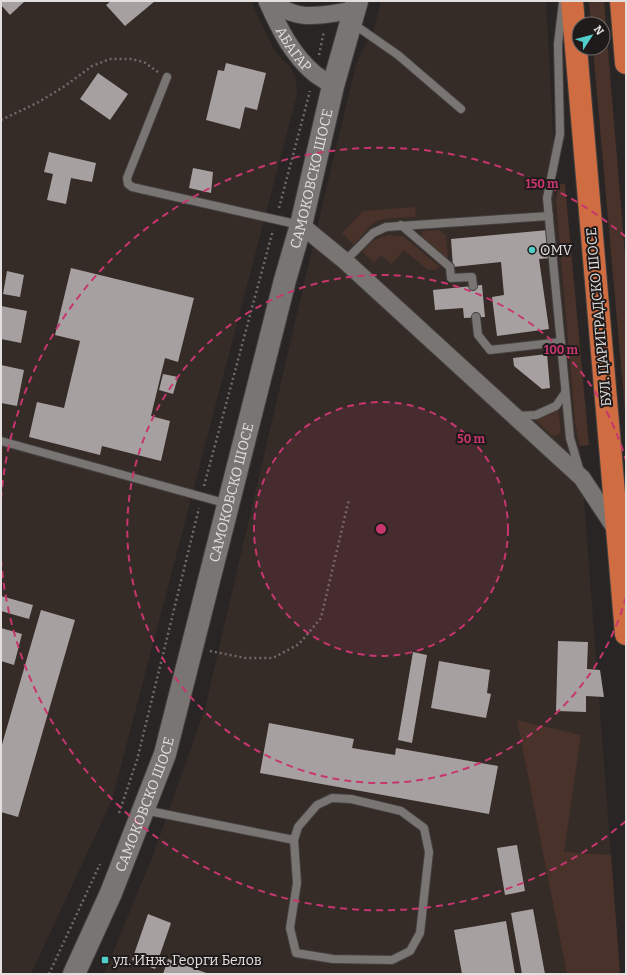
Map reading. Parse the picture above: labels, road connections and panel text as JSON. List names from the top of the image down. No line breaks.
{"streets":{"highway":["БУЛ. ЦАРИГРАДСКО ШОСЕ"],"main road":["САМОКОВСКО ШОСЕ"],"street":["АБАГАР"]},"crossings":[["АБАГАР","САМОКОВСКО ШОСЕ"]],"places":{"other":["OMV"],"transit":["ул. Инж. Георги Белов"]},"north":"top right","rings":["150 m","100 m","50 m"]}
